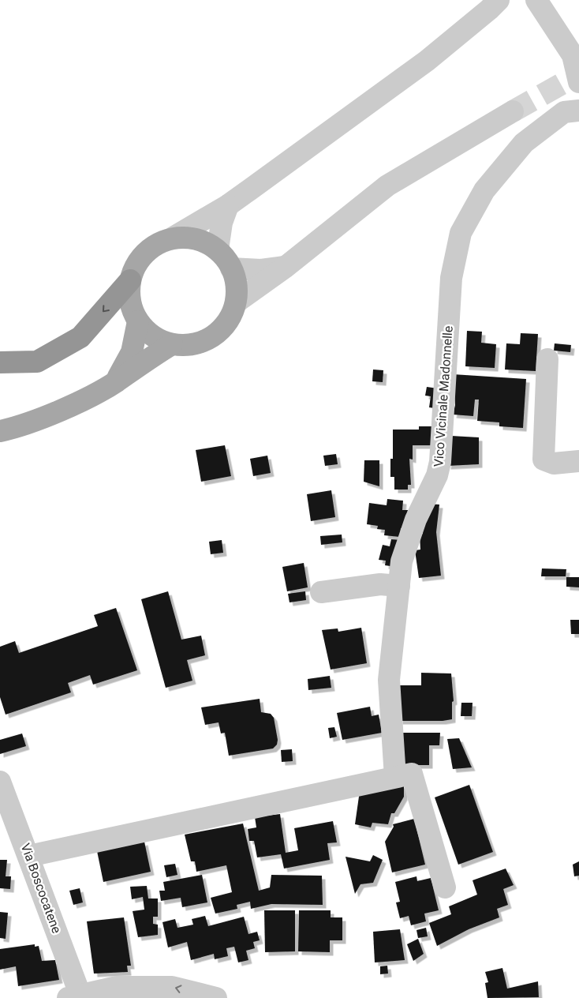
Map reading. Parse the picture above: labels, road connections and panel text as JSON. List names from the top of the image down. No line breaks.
{"streets":{"street":["Vico Vicinale Madonnelle","Via Boscocatene"]}}
